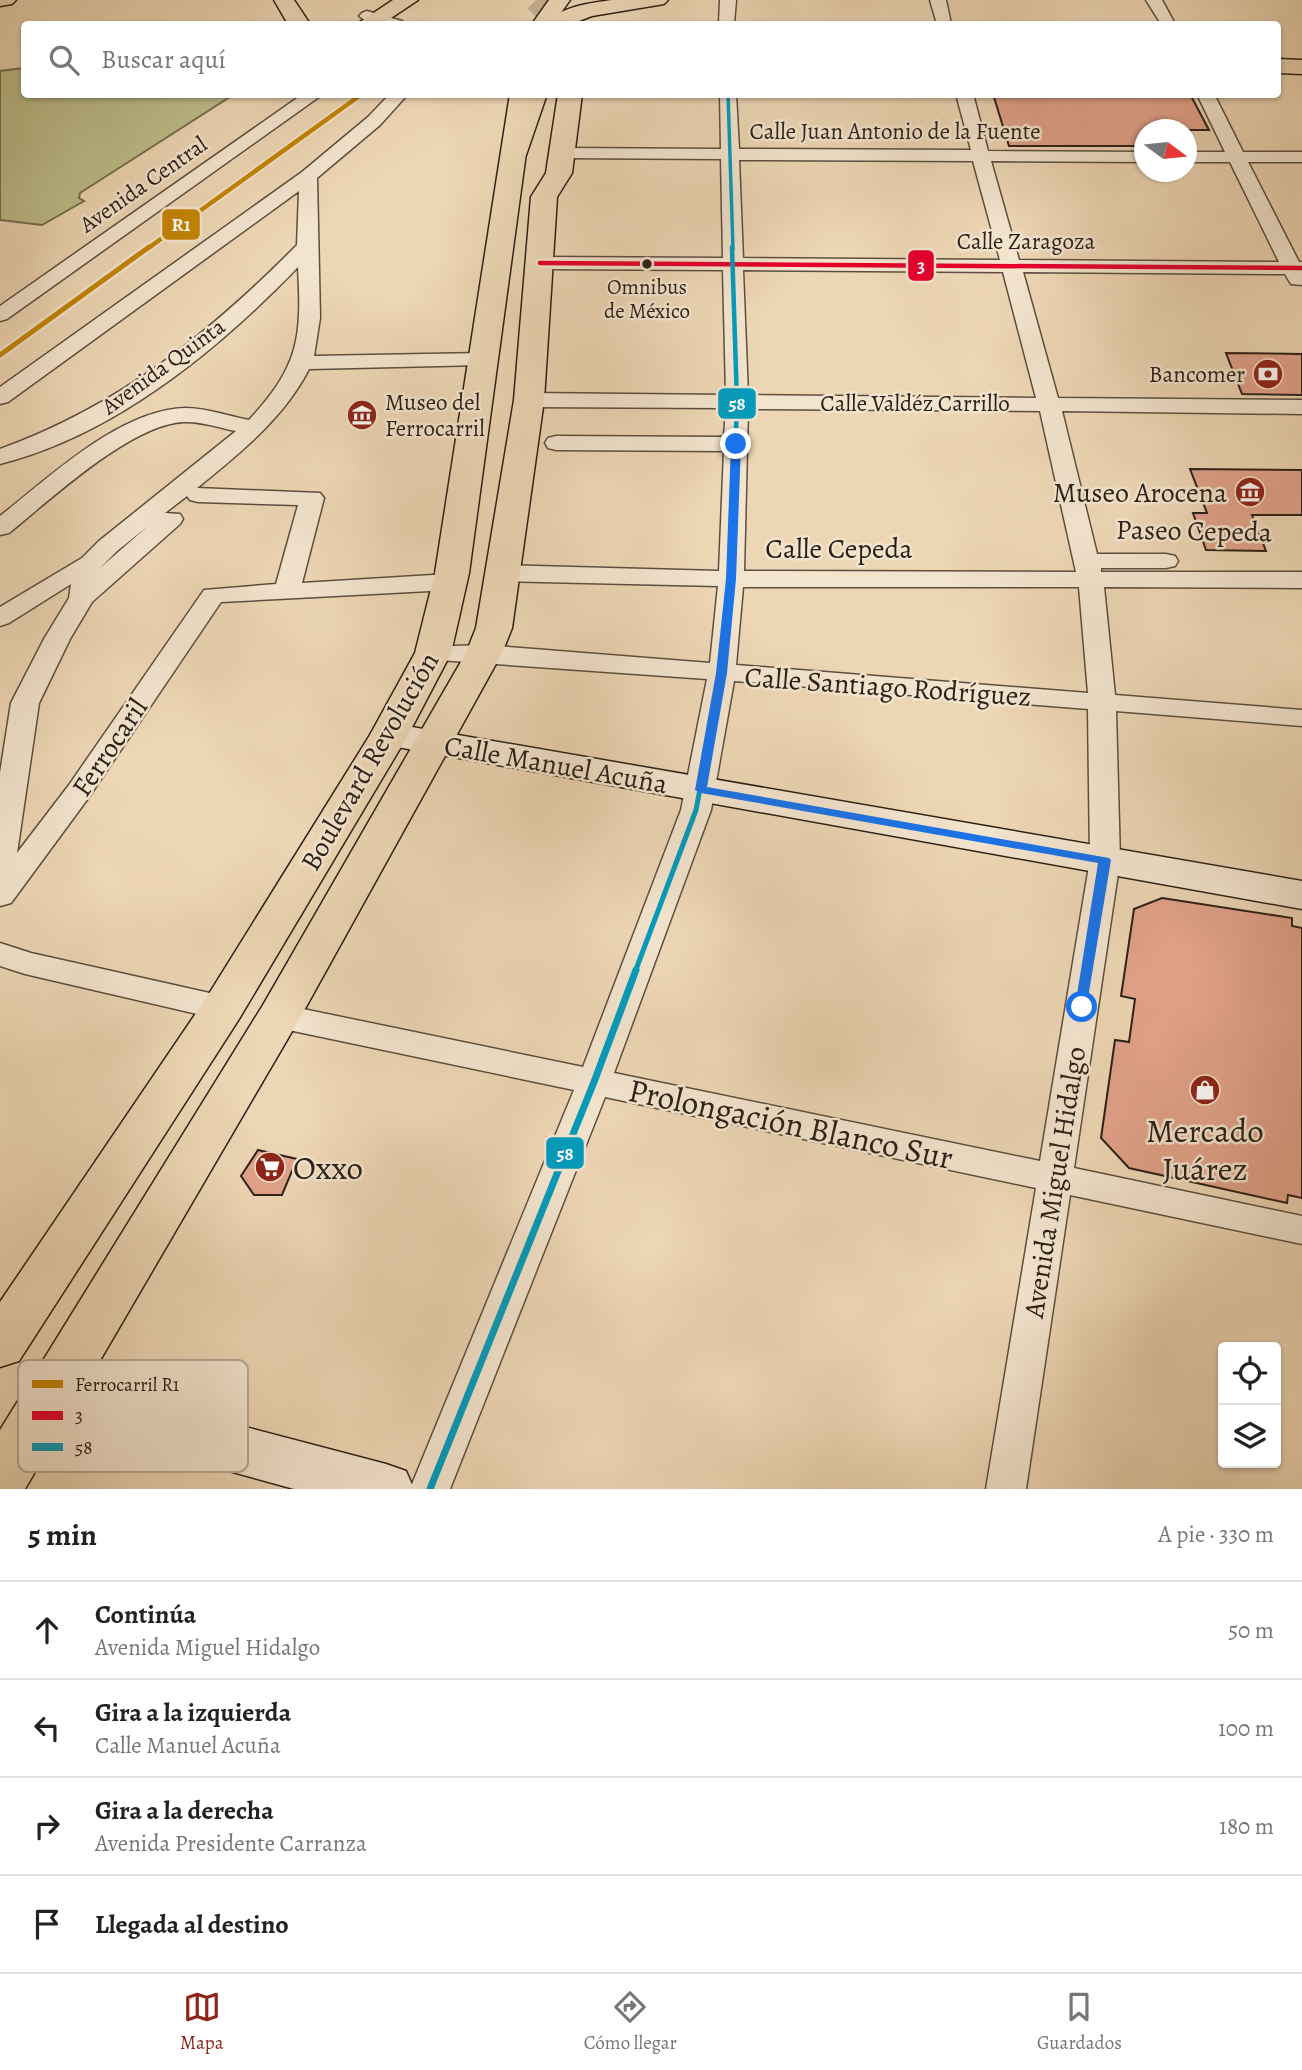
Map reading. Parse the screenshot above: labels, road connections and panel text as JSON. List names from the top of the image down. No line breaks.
{"streets":{"main road":["Boulevard Revolución","Calle Manuel Acuña"],"street":["Calle Juan Antonio de la Fuente","Avenida Central","Calle Zaragoza","Avenida Quinta","Calle Valdéz Carrillo","Paseo Cepeda","Calle Cepeda","Calle Santiago Rodríguez","Ferrocaril","Prolongación Blanco Sur","Avenida Miguel Hidalgo"]},"crossings":[["Calle Juan Antonio de la Fuente","Avenida Miguel Hidalgo"],["Calle Zaragoza","Avenida Miguel Hidalgo"],["Calle Valdéz Carrillo","Avenida Miguel Hidalgo"],["Paseo Cepeda","Calle Cepeda"],["Paseo Cepeda","Avenida Miguel Hidalgo"],["Calle Cepeda","Avenida Miguel Hidalgo"],["Calle Santiago Rodríguez","Boulevard Revolución"],["Calle Santiago Rodríguez","Avenida Miguel Hidalgo"],["Boulevard Revolución","Calle Manuel Acuña"],["Calle Manuel Acuña","Avenida Miguel Hidalgo"],["Prolongación Blanco Sur","Avenida Miguel Hidalgo"]],"places":{"other":["Omnibus de México"],"bank":["Bancomer"],"museum":["Museo del Ferrocarril","Museo Arocena"],"shop":["Mercado Juárez"],"supermarket":["Oxxo"]},"lines":["rail line R1","transit line 58","transit line 3"],"legend":["Ferrocarril R1","3","58"],"north":"right","page":{"search":"Buscar aquí","heading":["5 min","A pie · 330 m"],"list":[["Continúa","Avenida Miguel Hidalgo","50 m"],["Gira a la izquierda","Calle Manuel Acuña","100 m"],["Gira a la derecha","Avenida Presidente Carranza","180 m"],"Llegada al destino"],"nav":["Mapa","Cómo llegar","Guardados"]}}
